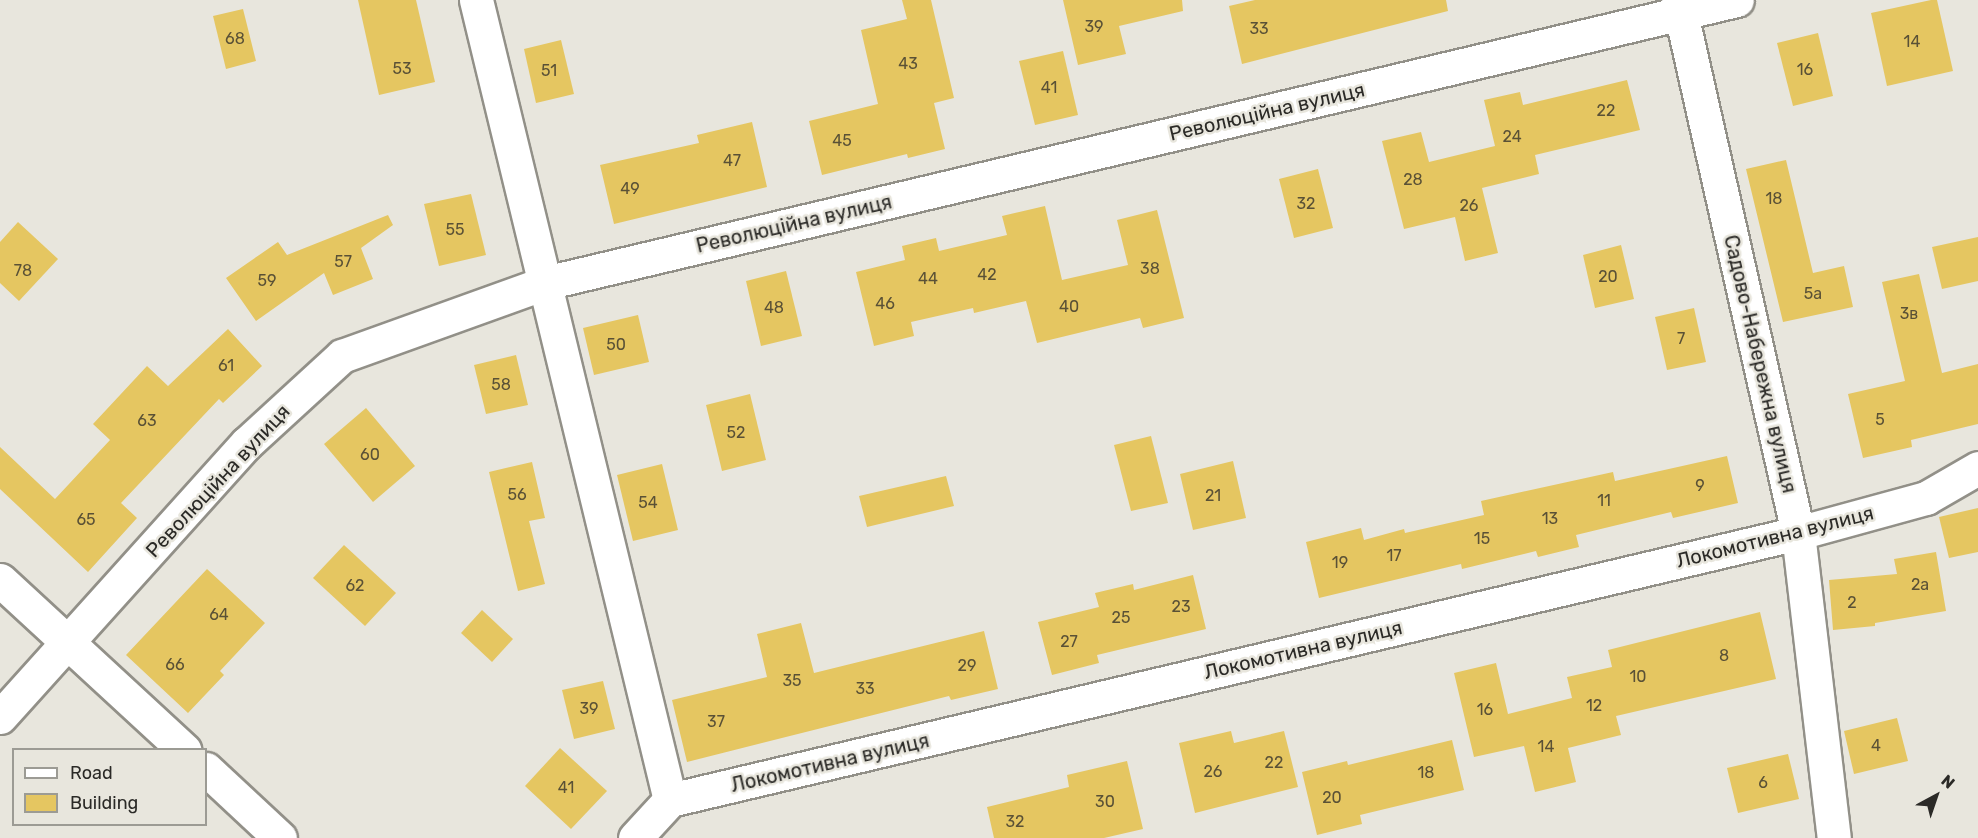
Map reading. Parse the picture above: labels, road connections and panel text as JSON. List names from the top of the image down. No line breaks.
{"streets":{"street":["Революційна вулиця","Садово-Набережна вулиця","Локомотивна вулиця"]},"crossings":[["Революційна вулиця","Садово-Набережна вулиця"],["Садово-Набережна вулиця","Локомотивна вулиця"]],"house_numbers":["39","33","68","14","43","53","16","51","41","22","24","45","47","28","49","18","32","26","55","57","38","78","42","20","44","59","5а","46","40","48","3в","7","50","61","58","5","63","52","60","9","56","21","11","54","13","65","15","17","19","2а","62","2","23","64","25","27","8","66","29","10","35","33","12","39","16","37","4","14","22","26","18","6","41","20","30","32"],"legend":["Road","Building"],"north":"top right"}
